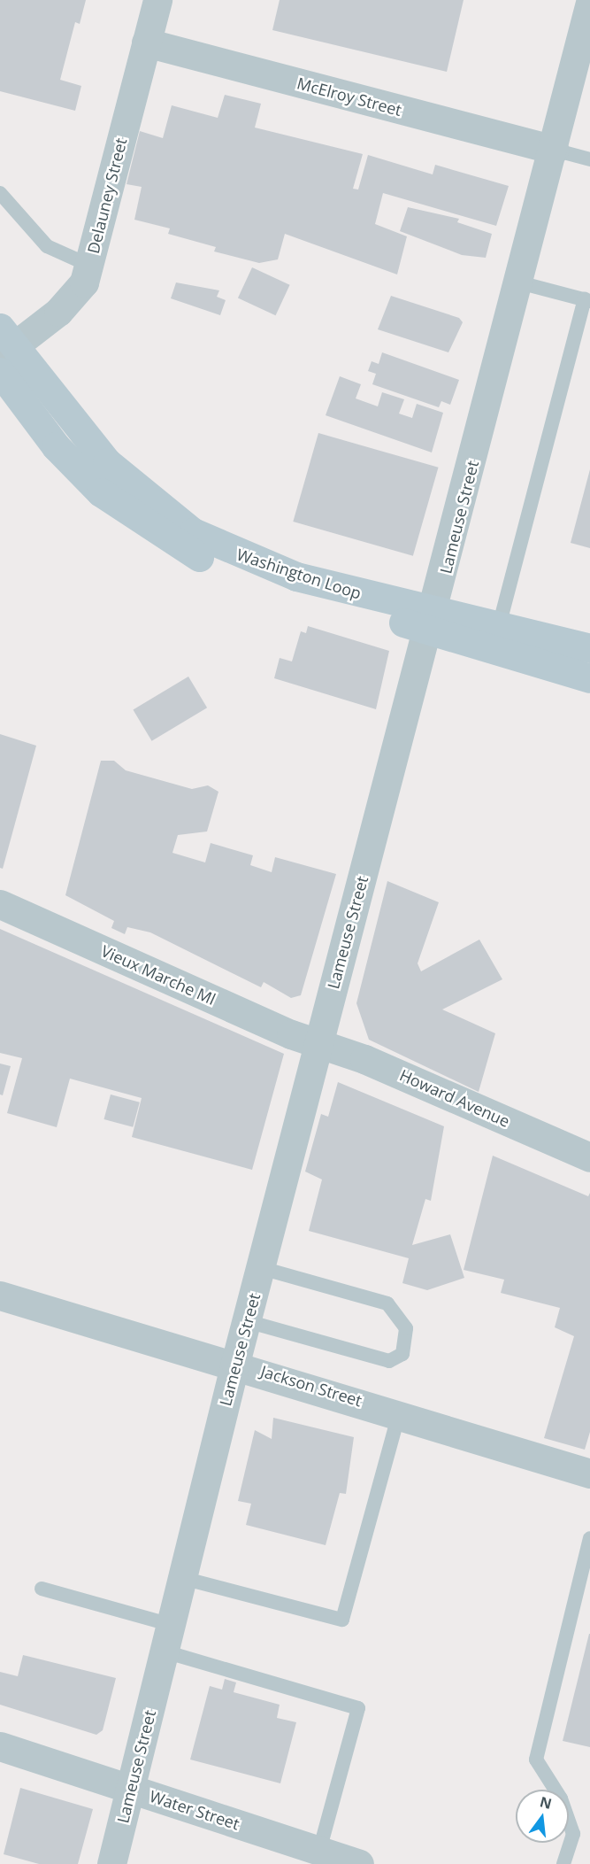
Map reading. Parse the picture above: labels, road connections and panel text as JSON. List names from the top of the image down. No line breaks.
{"streets":{"main road":["Washington Loop"],"street":["McElroy Street","Delauney Street","Lameuse Street","Vieux Marche Ml","Howard Avenue","Jackson Street","Water Street"]},"crossings":[["McElroy Street","Delauney Street"],["McElroy Street","Lameuse Street"],["Delauney Street","Washington Loop"],["Lameuse Street","Washington Loop"],["Lameuse Street","Vieux Marche Ml"],["Lameuse Street","Howard Avenue"],["Lameuse Street","Jackson Street"],["Lameuse Street","Water Street"],["Vieux Marche Ml","Howard Avenue"]],"north":"top"}
